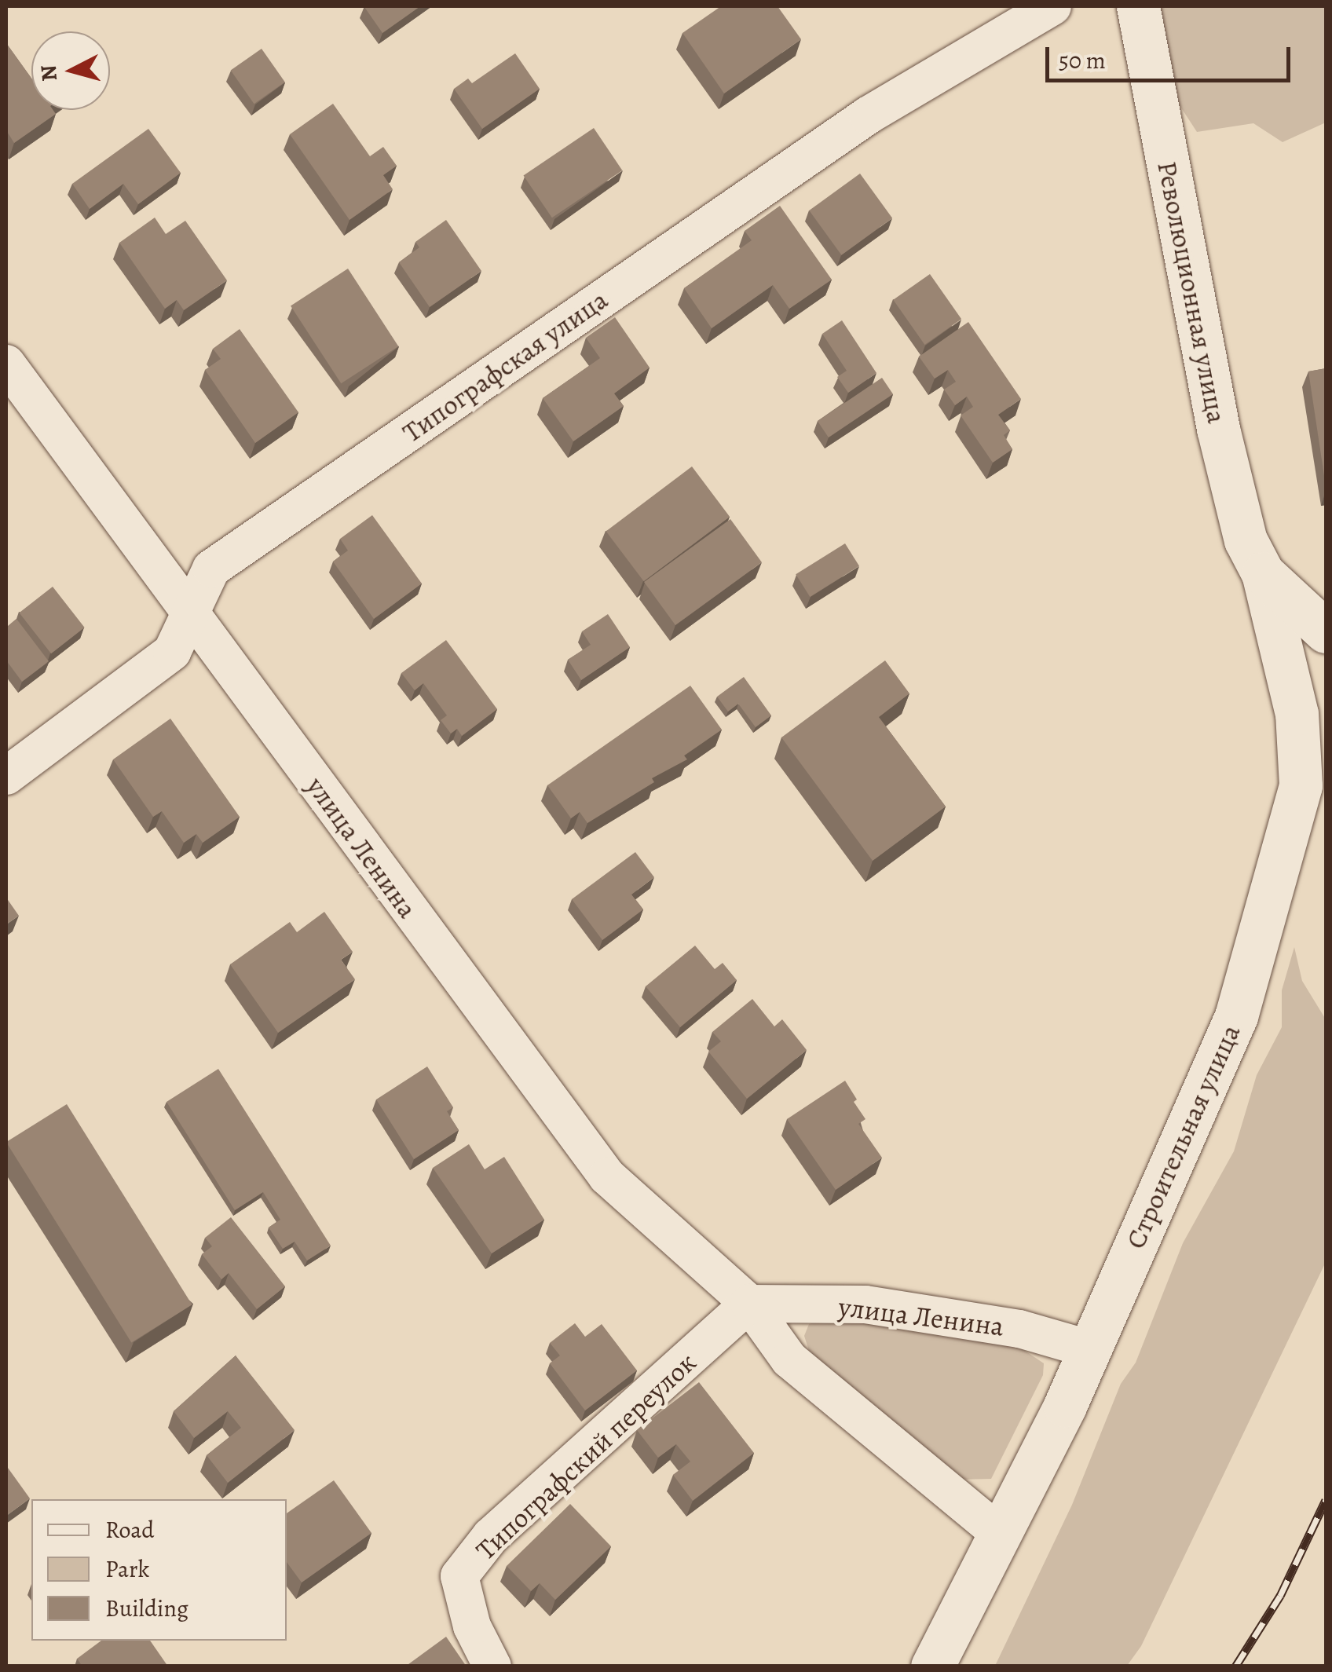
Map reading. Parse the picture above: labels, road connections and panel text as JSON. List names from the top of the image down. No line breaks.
{"streets":{"street":["Революционная улица","Типографская улица","улица Ленина","Строительная улица","Типографский переулок"]},"crossings":[["Революционная улица","Строительная улица"],["Типографская улица","улица Ленина"],["улица Ленина","Строительная улица"],["улица Ленина","Типографский переулок"]],"legend":["Road","Park","Building"],"scale_bar":"50 m","north":"left"}
